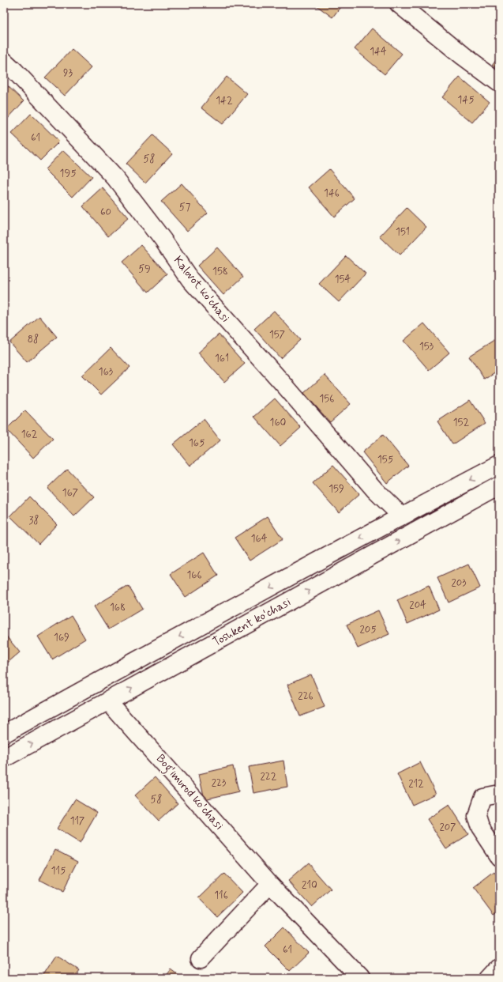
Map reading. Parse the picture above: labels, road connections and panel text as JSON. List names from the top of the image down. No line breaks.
{"streets":{"main road":["Kalovot ko'chasi","Toshkent ko'chasi","Bog'imurod ko'chasi"]},"crossings":[["Kalovot ko'chasi","Toshkent ko'chasi"],["Toshkent ko'chasi","Bog'imurod ko'chasi"]],"house_numbers":["144","93","145","142","61","58","195","146","57","60","151","59","158","154","157","88","153","161","163","156","160","152","162","165","155","159","167","38","164","166","203","204","168","205","169","226","222","223","212","58","117","207","115","210","116","61"]}
